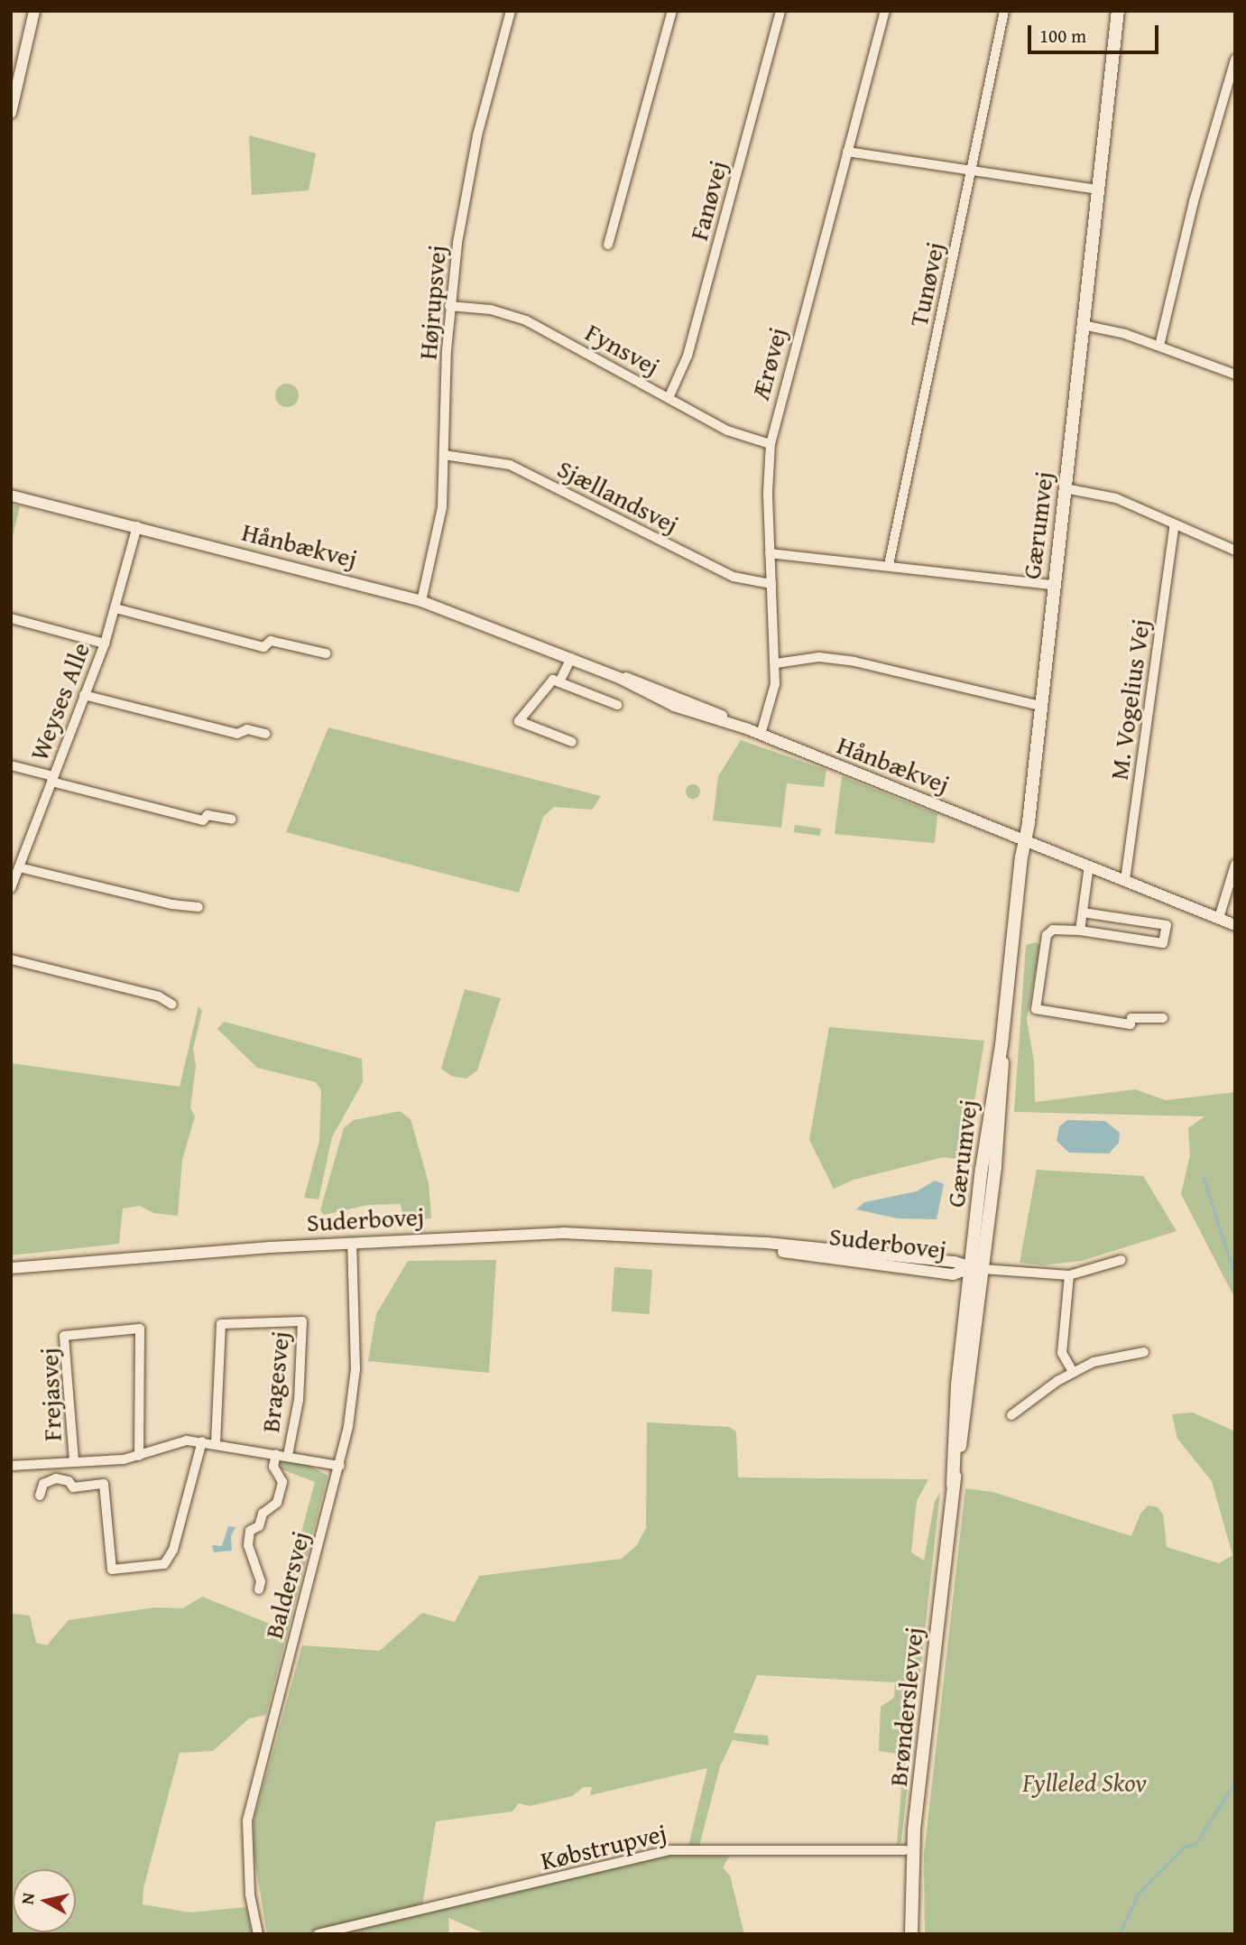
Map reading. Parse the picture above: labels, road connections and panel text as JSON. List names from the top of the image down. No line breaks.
{"streets":{"main road":["Gærumvej","Brønderslevvej"],"street":["Fanøvej","Tunøvej","Højrupsvej","Fynsvej","Ærøvej","Sjællandsvej","Hånbækvej","M. Vogelius Vej","Weyses Alle","Suderbovej","Bragesvej","Frejasvej","Baldersvej","Købstrupvej"]},"crossings":[["Fanøvej","Fynsvej"],["Højrupsvej","Fynsvej"],["Højrupsvej","Sjællandsvej"],["Højrupsvej","Hånbækvej"],["Fynsvej","Ærøvej"],["Ærøvej","Sjællandsvej"],["Ærøvej","Hånbækvej"],["Gærumvej","Hånbækvej"],["Gærumvej","Suderbovej"],["Gærumvej","Brønderslevvej"],["Hånbækvej","M. Vogelius Vej"],["Hånbækvej","Weyses Alle"],["Suderbovej","Baldersvej"],["Suderbovej","Brønderslevvej"]],"parks":["Fylleled Skov"],"scale_bar":"100 m","north":"left"}
